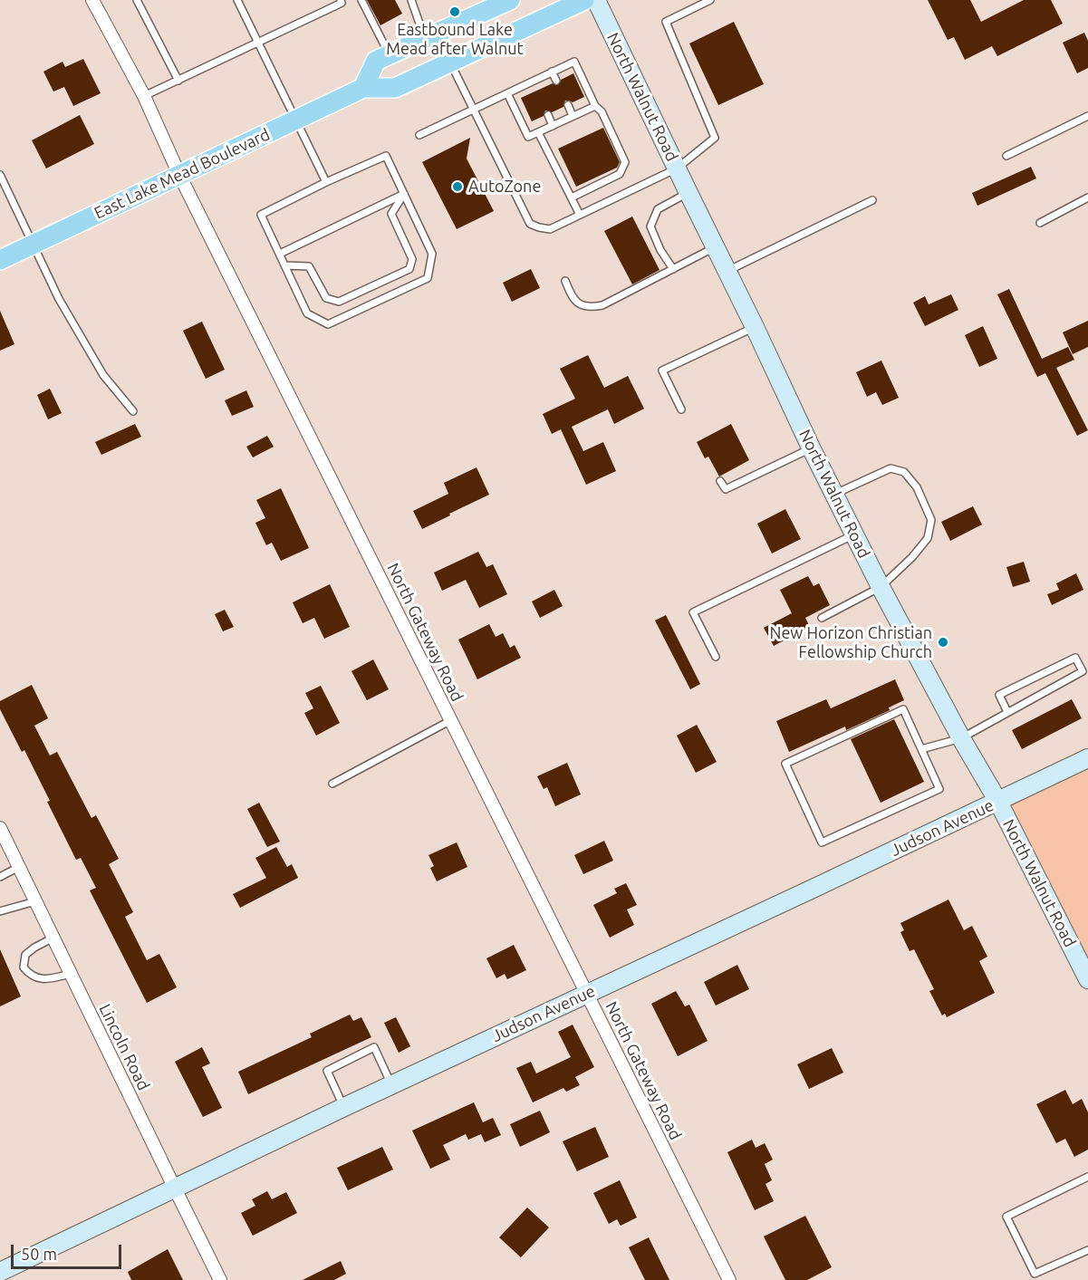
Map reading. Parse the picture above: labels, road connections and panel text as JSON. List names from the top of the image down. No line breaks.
{"streets":{"main road":["East Lake Mead Boulevard"],"street":["North Walnut Road","North Gateway Road","Judson Avenue","Lincoln Road"]},"crossings":[["North Walnut Road","Judson Avenue"],["East Lake Mead Boulevard","North Gateway Road"],["North Gateway Road","Judson Avenue"],["Judson Avenue","Lincoln Road"]],"places":["Eastbound Lake Mead after Walnut","AutoZone","New Horizon Christian Fellowship Church"],"scale_bar":"50 m"}
